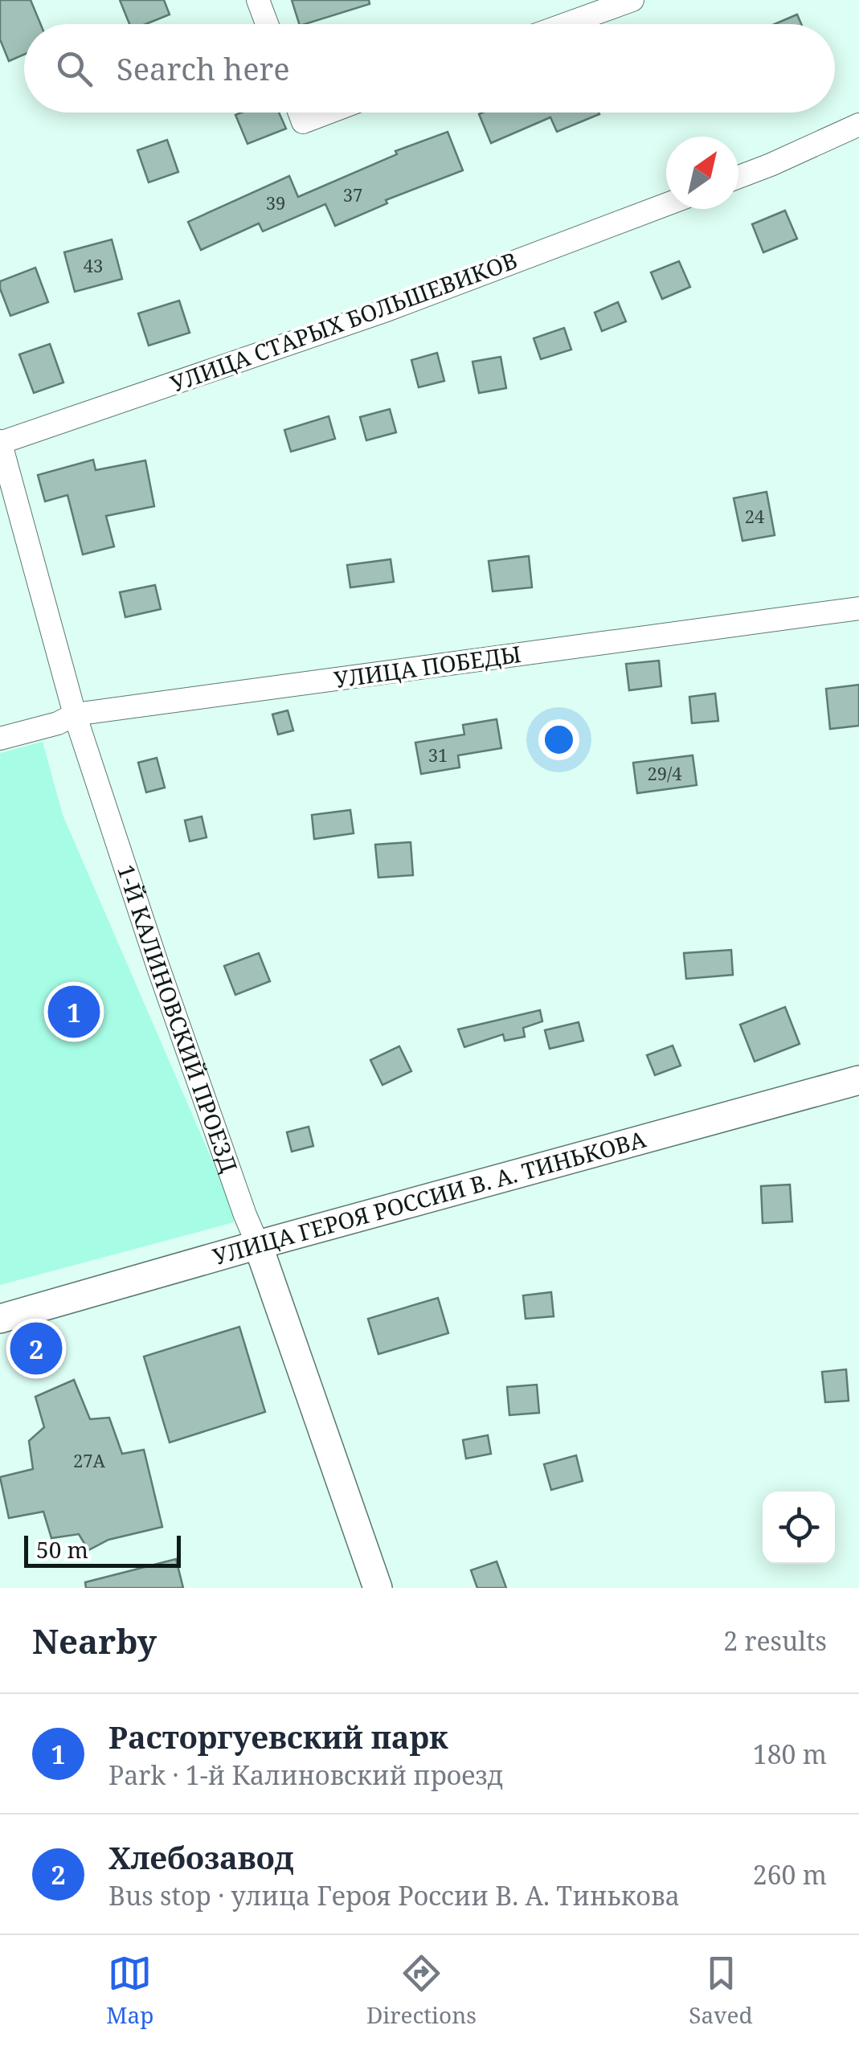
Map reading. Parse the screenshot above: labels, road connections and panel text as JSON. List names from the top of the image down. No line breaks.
{"streets":{"street":["УЛИЦА СТАРЫХ БОЛЬШЕВИКОВ","УЛИЦА ПОБЕДЫ","1-Й КАЛИНОВСКИЙ ПРОЕЗД","УЛИЦА ГЕРОЯ РОССИИ В. А. ТИНЬКОВА"]},"crossings":[["УЛИЦА СТАРЫХ БОЛЬШЕВИКОВ","1-Й КАЛИНОВСКИЙ ПРОЕЗД"],["УЛИЦА ПОБЕДЫ","1-Й КАЛИНОВСКИЙ ПРОЕЗД"],["1-Й КАЛИНОВСКИЙ ПРОЕЗД","УЛИЦА ГЕРОЯ РОССИИ В. А. ТИНЬКОВА"]],"house_numbers":["37","39","43","24","31","29/4","27А"],"scale_bar":"50 m","north":"top right","page":{"search":"Search here","pins":["1","2"],"scale":"50 m","heading":["Nearby","2 results"],"list":[{"mark":"1","name":"Расторгуевский парк","note":"Park · 1-й Калиновский проезд","value":"180 m"},{"mark":"2","name":"Хлебозавод","note":"Bus stop · улица Героя России В. А. Тинькова","value":"260 m"}],"nav":["Map","Directions","Saved"]}}
